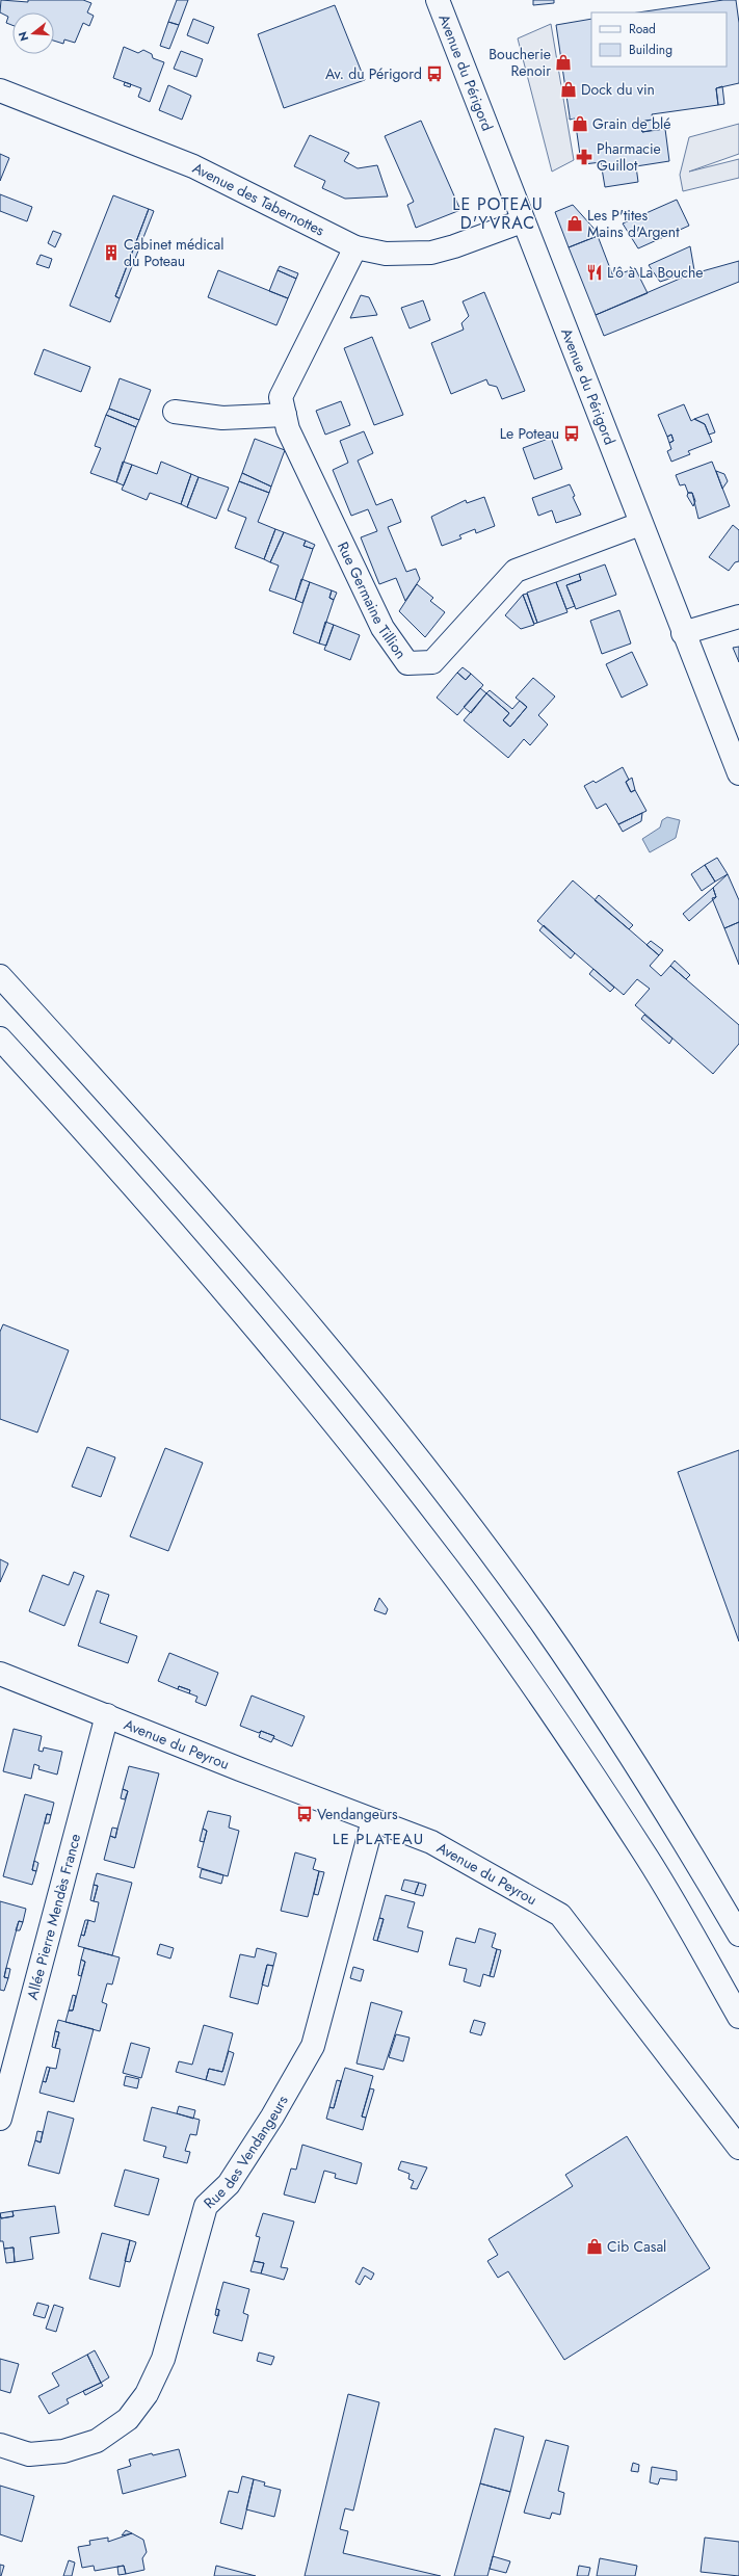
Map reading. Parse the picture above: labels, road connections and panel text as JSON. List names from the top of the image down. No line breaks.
{"streets":{"main road":["Avenue du Périgord","Avenue des Tabernottes","Rue Germaine Tillion","Avenue du Peyrou","Allée Pierre Mendès France","Rue des Vendangeurs"]},"crossings":[["Avenue du Périgord","Avenue des Tabernottes"],["Avenue du Périgord","Rue Germaine Tillion"],["Avenue des Tabernottes","Rue Germaine Tillion"],["Avenue du Peyrou","Allée Pierre Mendès France"],["Avenue du Peyrou","Rue des Vendangeurs"]],"districts":["LE POTEAU D'YVRAC","LE PLATEAU"],"places":{"shop":["Boucherie Renoir","Dock du vin","Grain de blé","Les P'tites Mains d'Argent","Cib Casal"],"bus stop":["Av. du Périgord","Le Poteau","Vendangeurs"],"pharmacy":["Pharmacie Guillot"],"building":["Cabinet médical du Poteau"],"restaurant":["L'ô à La Bouche"]},"legend":["Road","Building"],"north":"left"}
